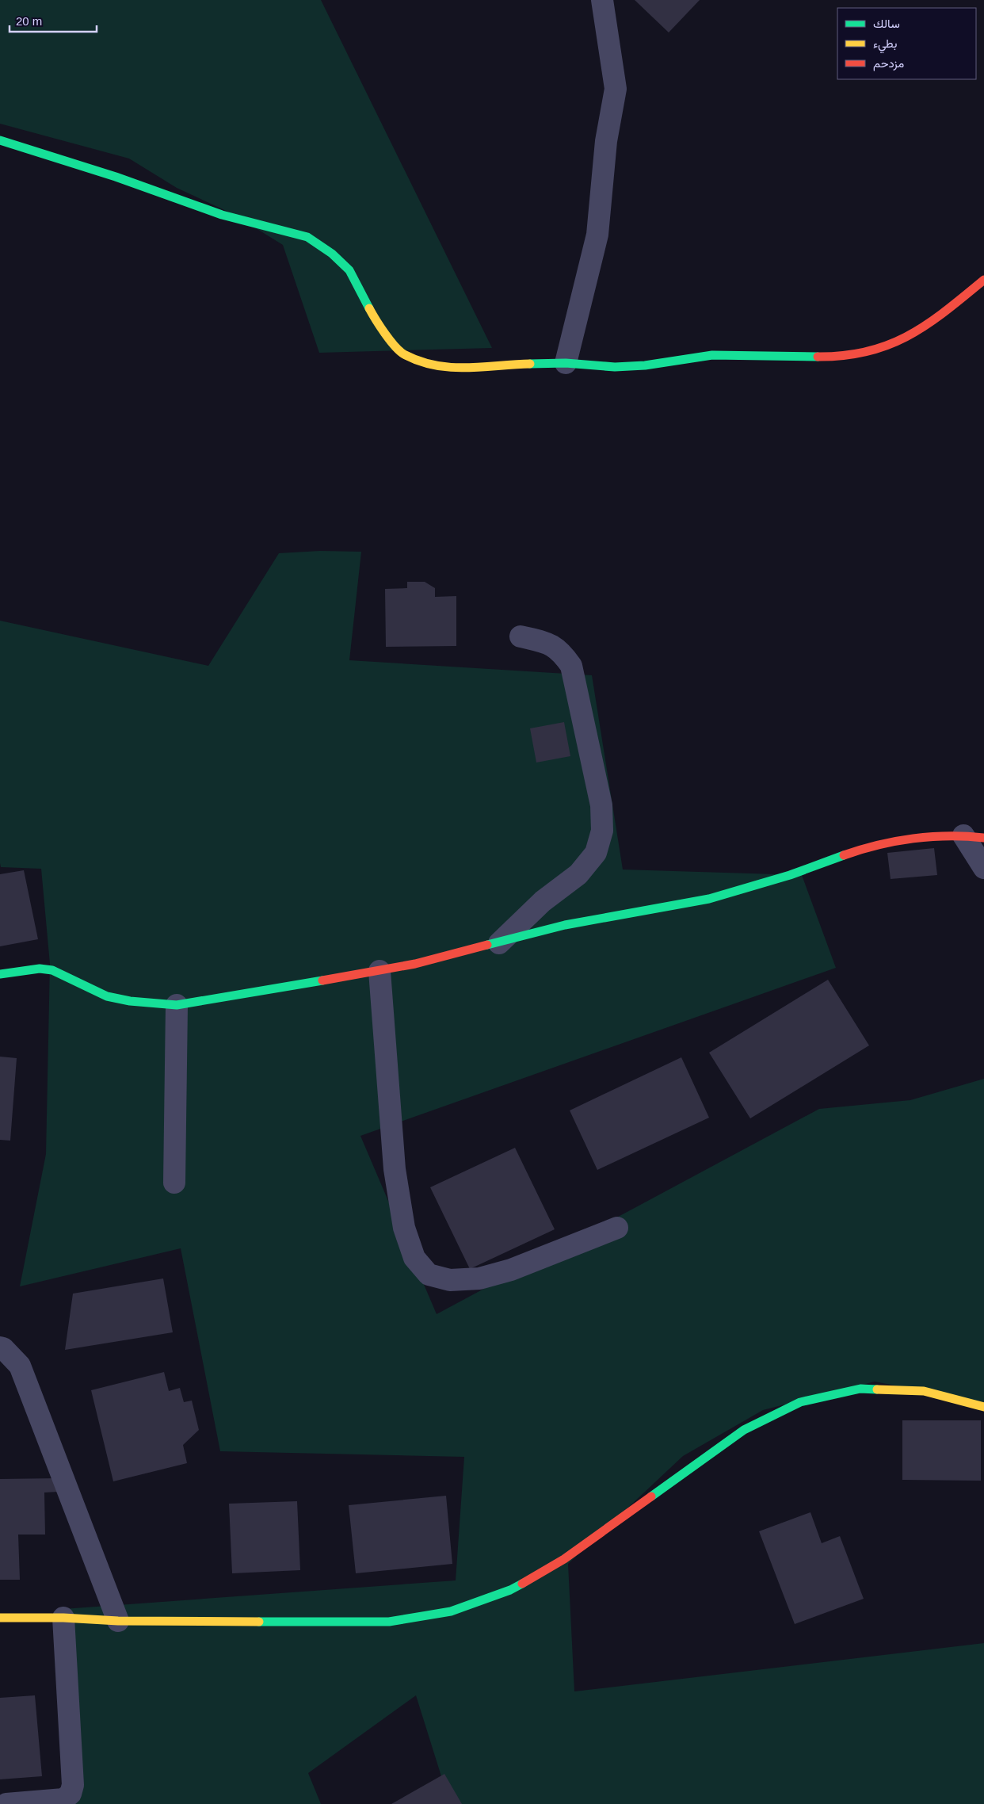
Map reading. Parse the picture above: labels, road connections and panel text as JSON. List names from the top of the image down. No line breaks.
{"legend":["سالك","بطيء","مزدحم"],"scale_bar":"20 m"}
